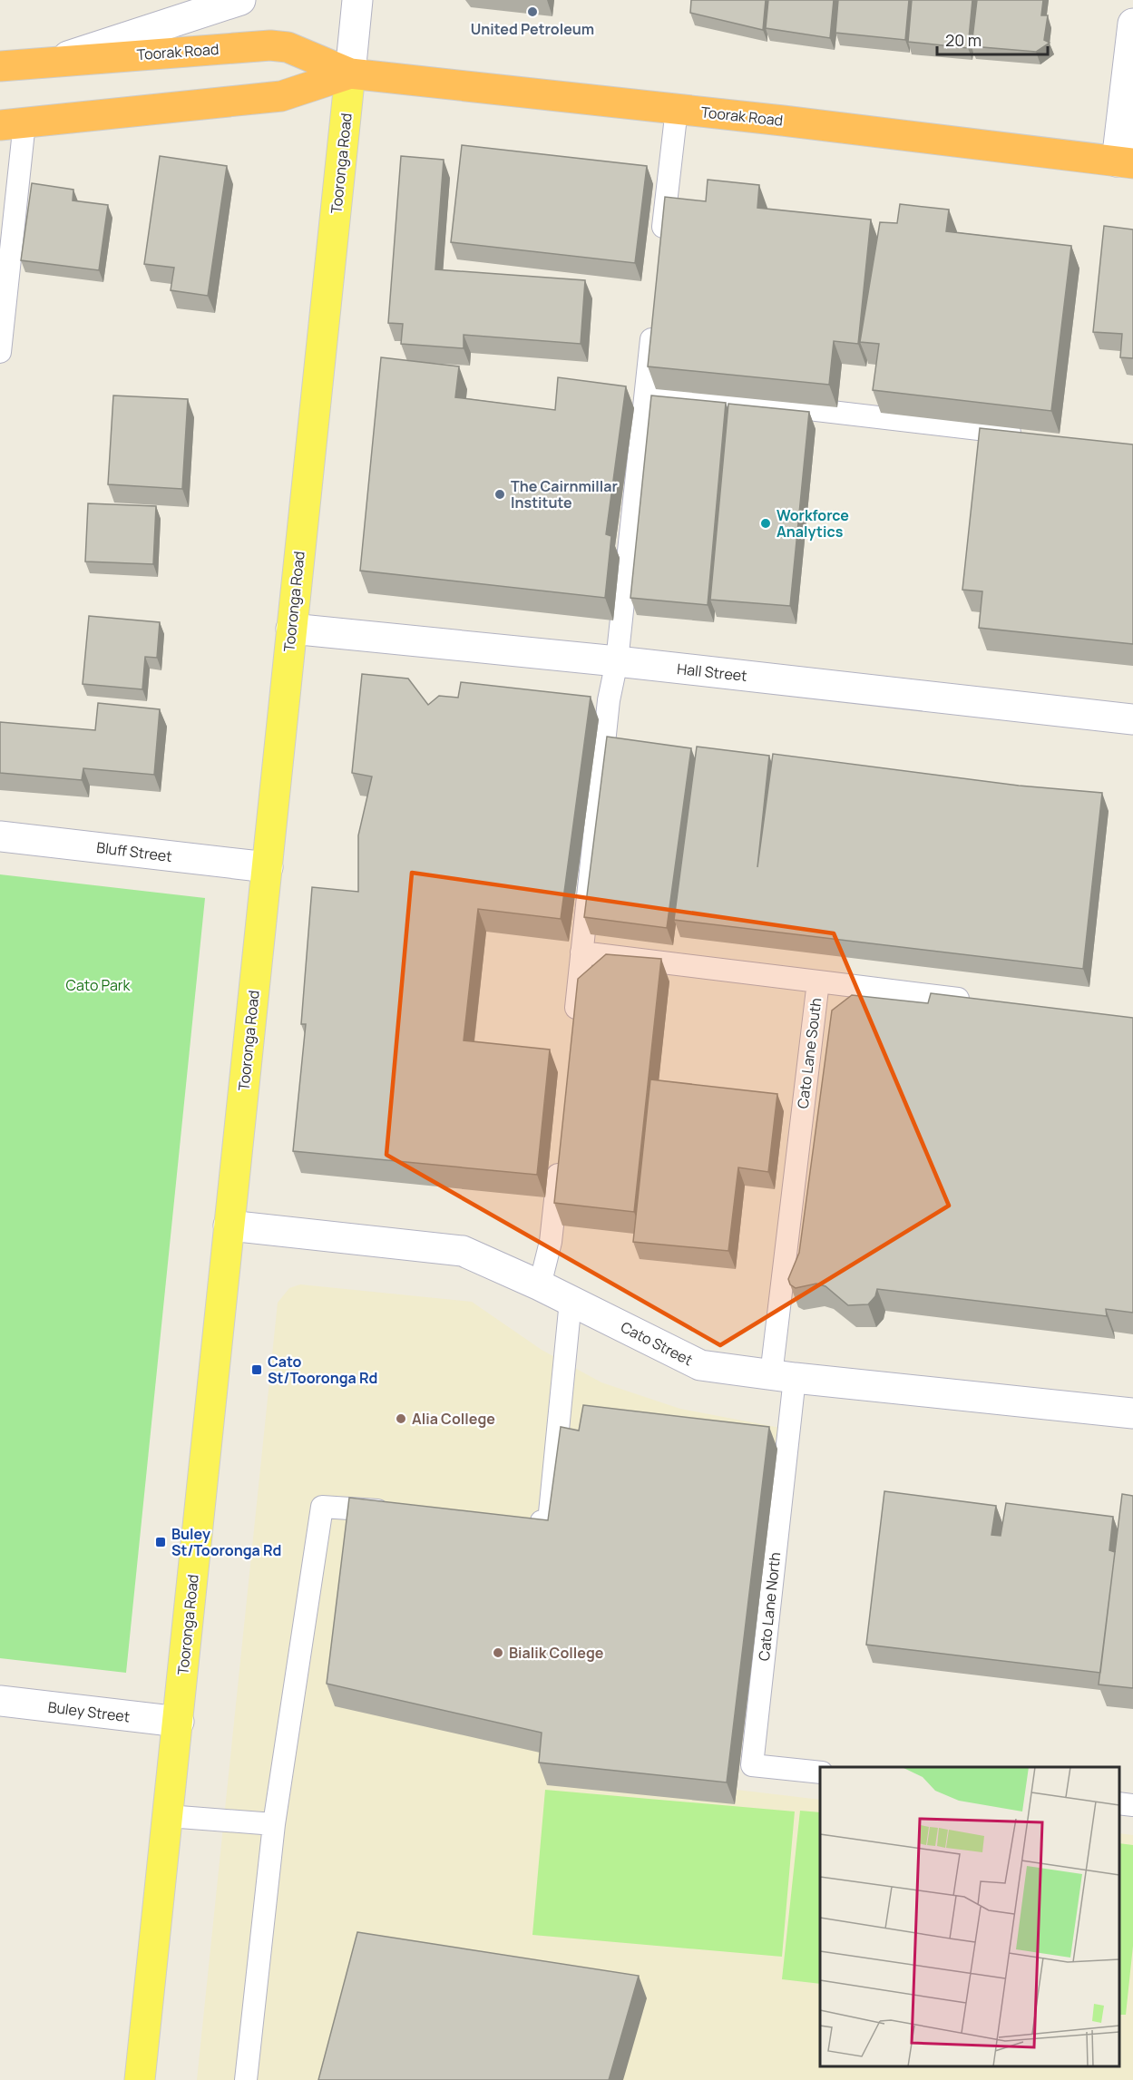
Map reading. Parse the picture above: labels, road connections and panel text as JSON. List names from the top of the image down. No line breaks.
{"streets":{"highway":["Toorak Road"],"main road":["Tooronga Road"],"street":["Hall Street","Bluff Street","Cato Street","Buley Street"],"lane":["Cato Lane South","Cato Lane North"]},"crossings":[["Toorak Road","Tooronga Road"],["Tooronga Road","Hall Street"],["Tooronga Road","Bluff Street"],["Tooronga Road","Cato Street"],["Tooronga Road","Buley Street"],["Cato Lane South","Cato Street"],["Cato Lane South","Cato Lane North"],["Cato Street","Cato Lane North"]],"parks":["Cato Park"],"places":{"other":["United Petroleum","The Cairnmillar Institute","Workforce Analytics","Alia College","Bialik College"],"transit":["Cato St/Tooronga Rd","Buley St/Tooronga Rd"]},"scale_bar":"20 m"}
